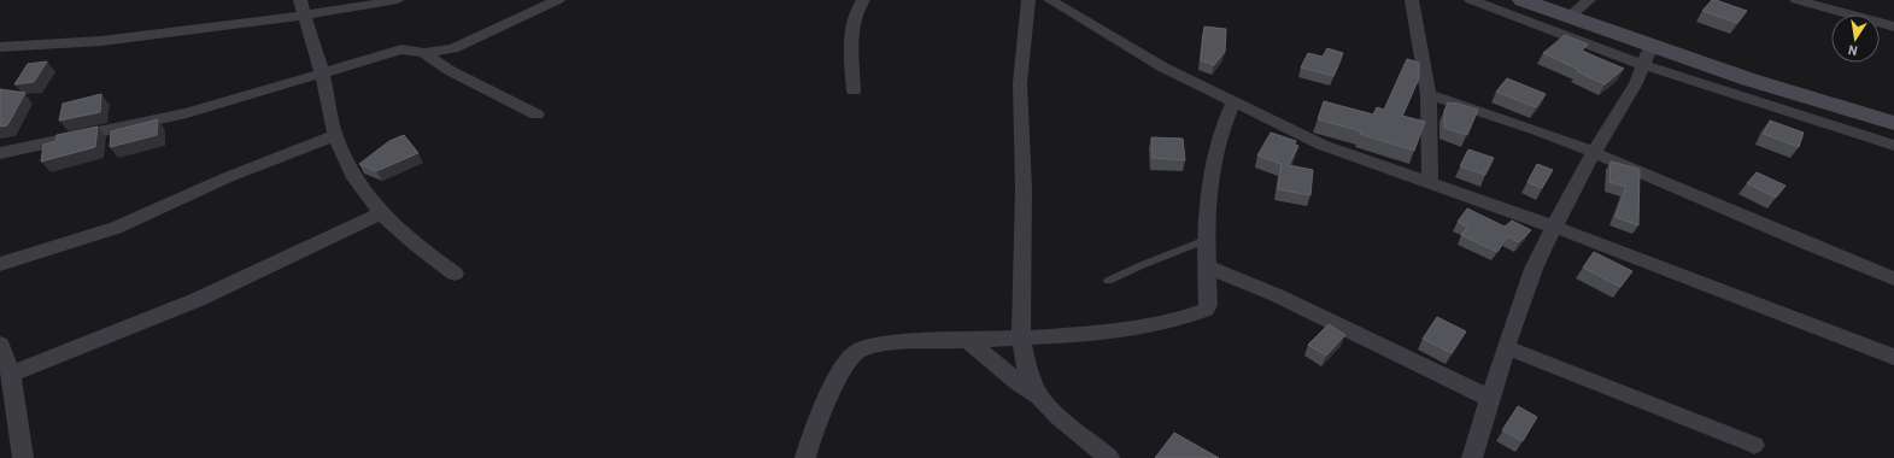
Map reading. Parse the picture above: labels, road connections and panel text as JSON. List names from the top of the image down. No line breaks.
{"north":"bottom"}
